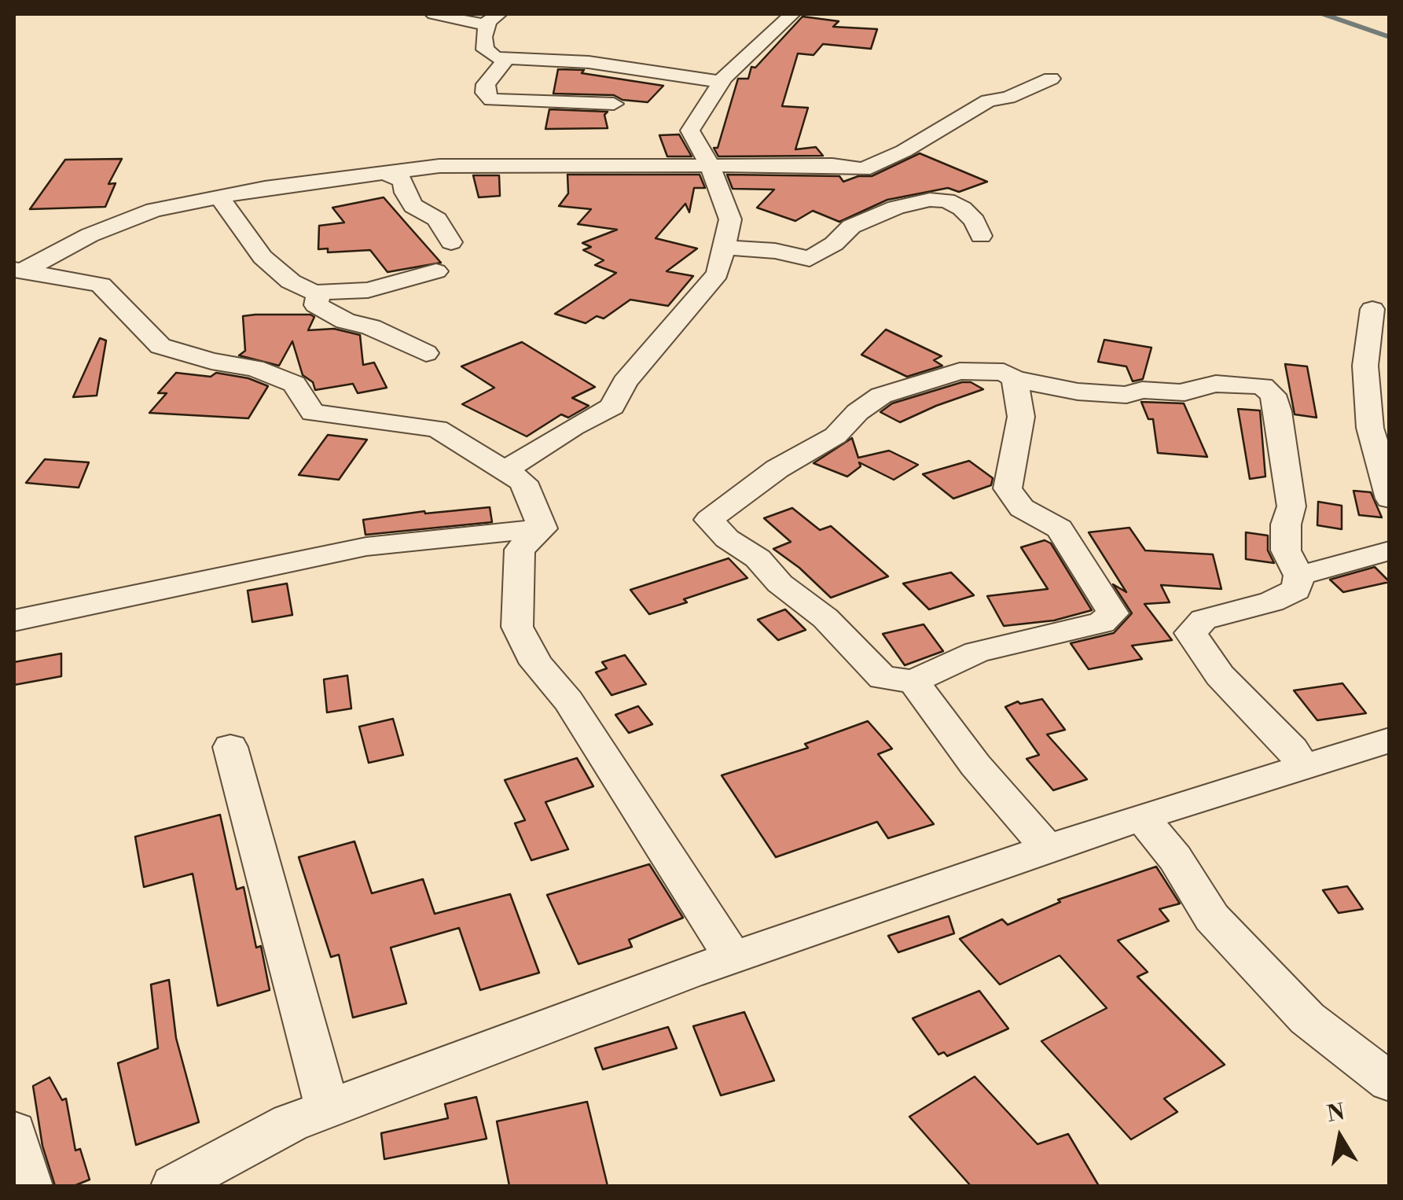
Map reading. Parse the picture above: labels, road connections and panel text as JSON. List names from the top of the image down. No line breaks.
{"north":"top"}
